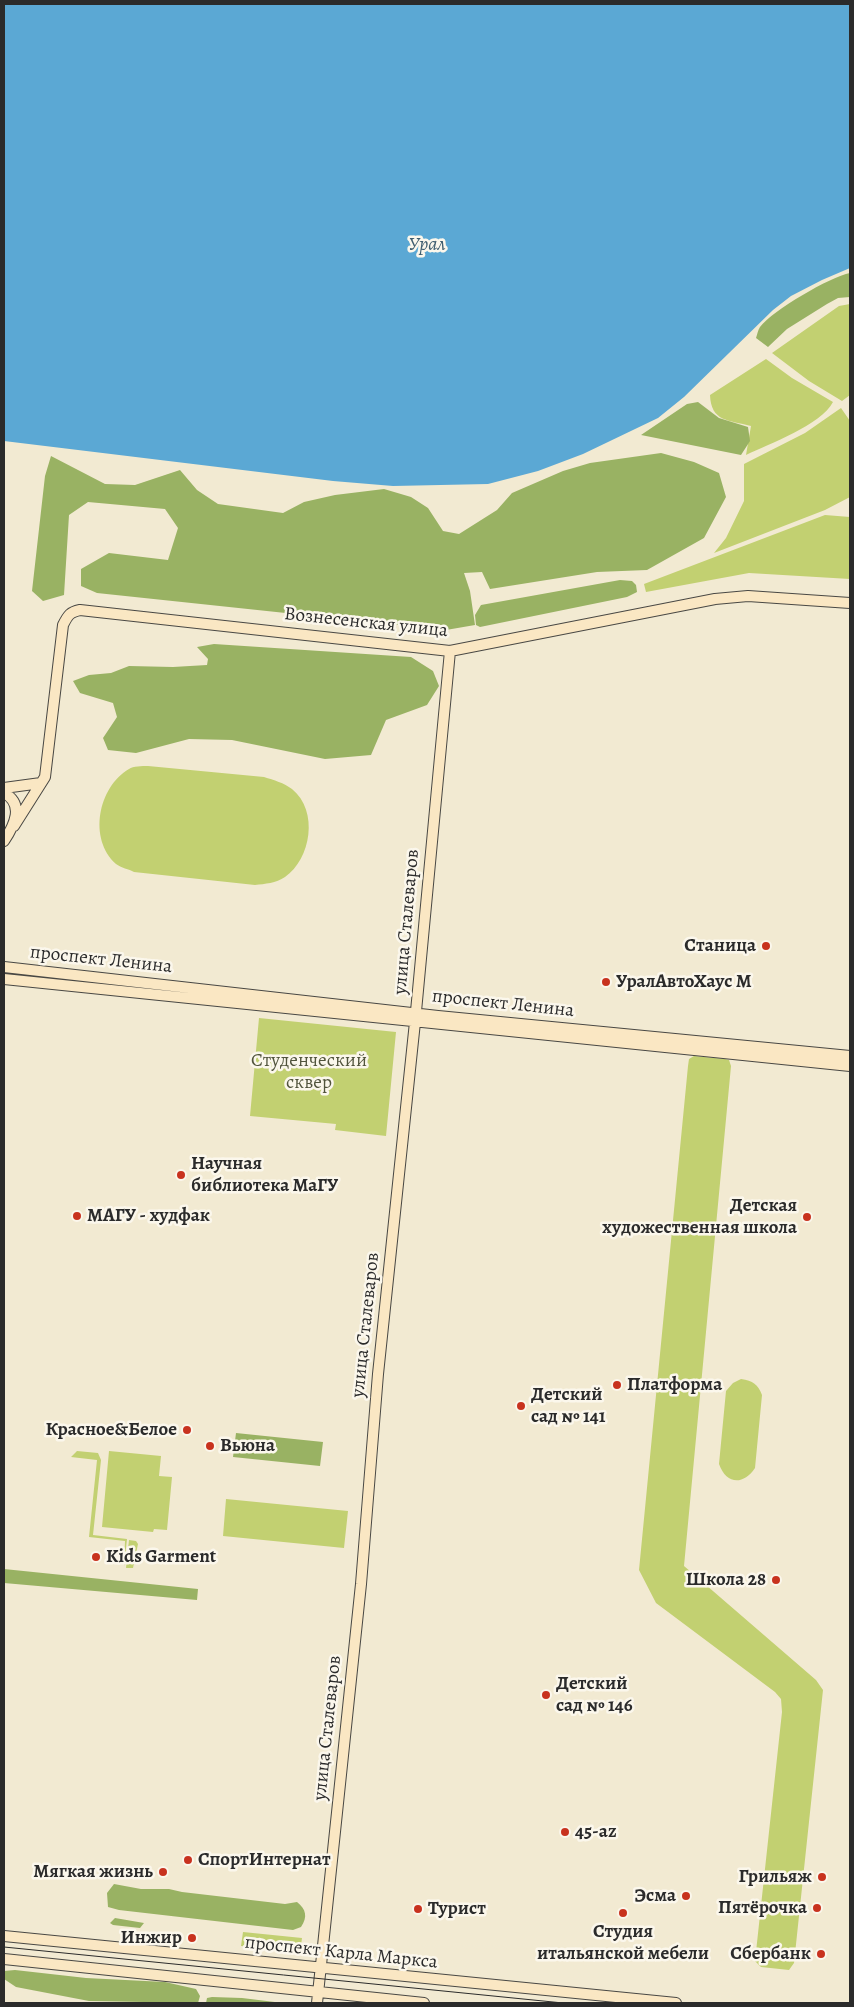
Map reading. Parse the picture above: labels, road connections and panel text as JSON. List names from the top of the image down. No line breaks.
{"streets":{"main road":["Вознесенская улица","улица Сталеваров","проспект Ленина","проспект Карла Маркса"]},"crossings":[["Вознесенская улица","улица Сталеваров"],["улица Сталеваров","проспект Ленина"],["улица Сталеваров","проспект Карла Маркса"]],"water":["Урал"],"parks":["Студенческий сквер"],"places":["Станица","УралАвтоХаус М","Научная библиотека МаГУ","МАГУ - худфак","Детская художественная школа","Платформа","Детский сад № 141","Красное&Белое","Вьюна","Kids Garment","Школа 28","Детский сад № 146","45-az","СпортИнтернат","Мягкая жизнь","Грильяж","Эсма","Пятёрочка","Турист","Студия итальянской мебели","Инжир","Сбербанк"]}
